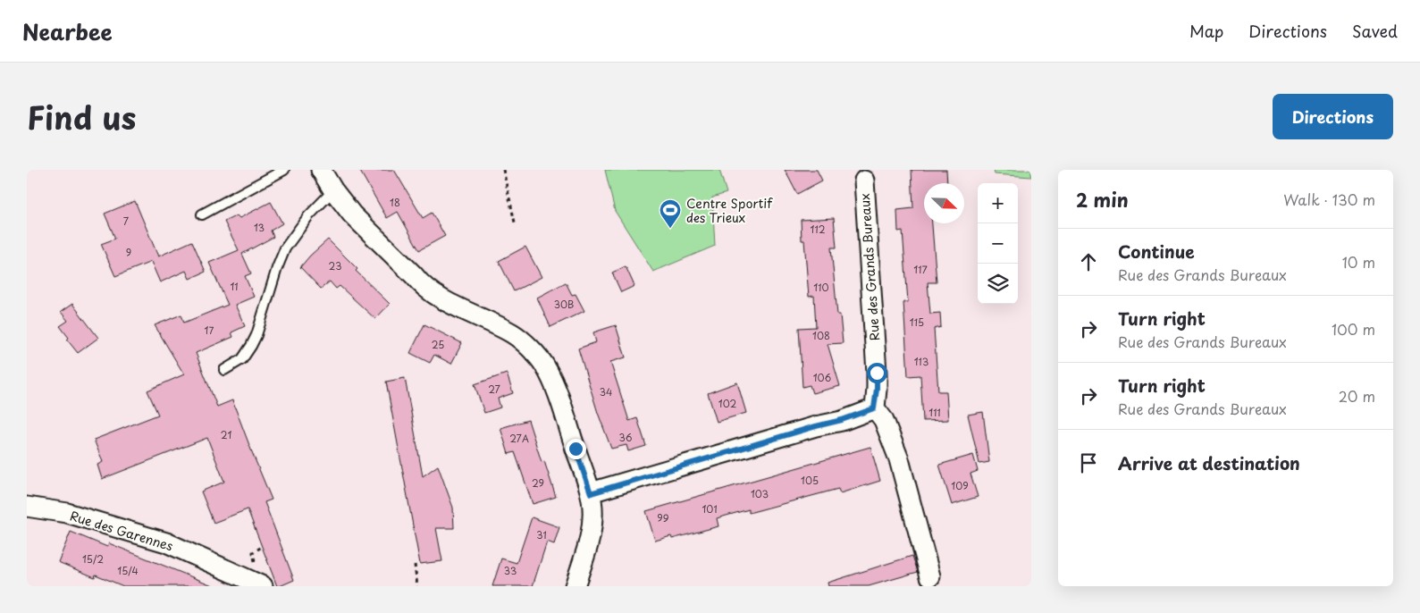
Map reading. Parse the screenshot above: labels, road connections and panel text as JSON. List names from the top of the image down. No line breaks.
{"streets":{"street":["Rue des Grands Bureaux","Rue des Garennes"]},"places":{"sports":["Centre Sportif des Trieux"]},"house_numbers":["18","7","13","112","9","23","117","11","110","30B","115","17","108","25","113","106","27","34","102","111","21","36","27A","105","29","109","103","101","99","31","15/2","15/4","33"],"north":"bottom right","page":{"header":"Nearbee","nav":["Map","Directions","Saved"],"title":"Find us","buttons":"Directions","heading":["2 min","Walk · 130 m"],"map_buttons":["+","−"],"list":[["Continue","Rue des Grands Bureaux","10 m"],["Turn right","Rue des Grands Bureaux","100 m"],["Turn right","Rue des Grands Bureaux","20 m"],"Arrive at destination"]}}
